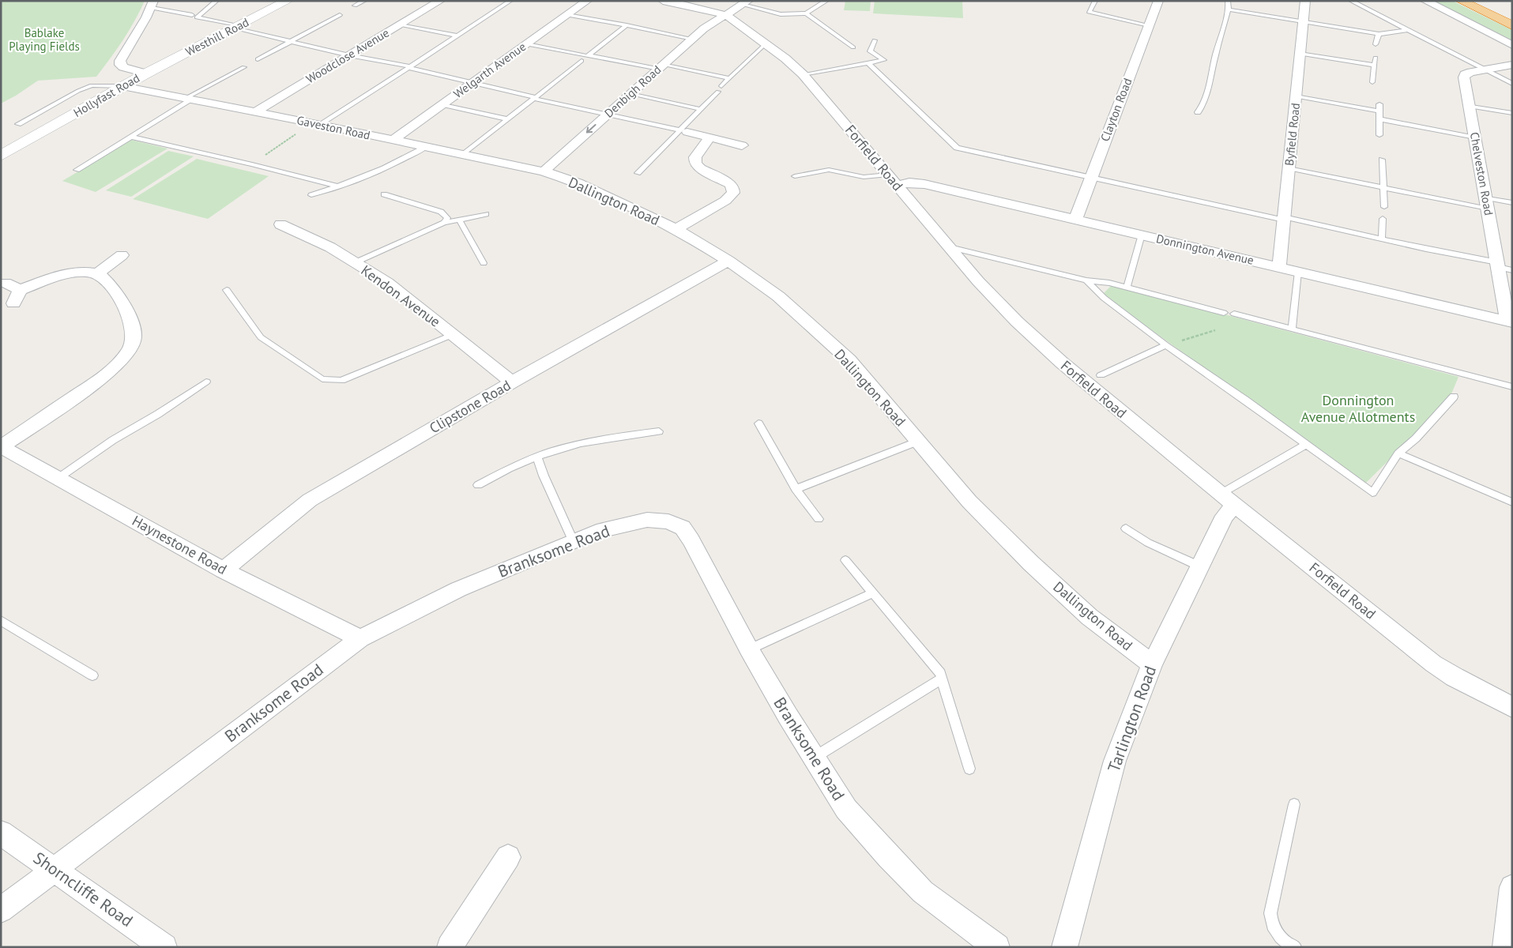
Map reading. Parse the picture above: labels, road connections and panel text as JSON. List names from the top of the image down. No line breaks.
{"streets":{"street":["Westhill Road","Woodclose Avenue","Welgarth Avenue","Denbigh Road","Hollyfast Road","Clayton Road","Gaveston Road","Byfield Road","Forfield Road","Chelveston Road","Dallington Road","Donnington Avenue","Kendon Avenue","Clipstone Road","Haynestone Road","Branksome Road","Tarlington Road","Shorncliffe Road"]},"crossings":[["Westhill Road","Hollyfast Road"],["Woodclose Avenue","Gaveston Road"],["Welgarth Avenue","Gaveston Road"],["Denbigh Road","Gaveston Road"],["Denbigh Road","Forfield Road"],["Denbigh Road","Dallington Road"],["Hollyfast Road","Gaveston Road"],["Clayton Road","Donnington Avenue"],["Gaveston Road","Dallington Road"],["Byfield Road","Donnington Avenue"],["Forfield Road","Donnington Avenue"],["Forfield Road","Tarlington Road"],["Chelveston Road","Donnington Avenue"],["Dallington Road","Clipstone Road"],["Dallington Road","Tarlington Road"],["Kendon Avenue","Clipstone Road"],["Clipstone Road","Haynestone Road"],["Haynestone Road","Branksome Road"],["Branksome Road","Shorncliffe Road"]],"parks":["Bablake Playing Fields","Donnington Avenue Allotments"]}
